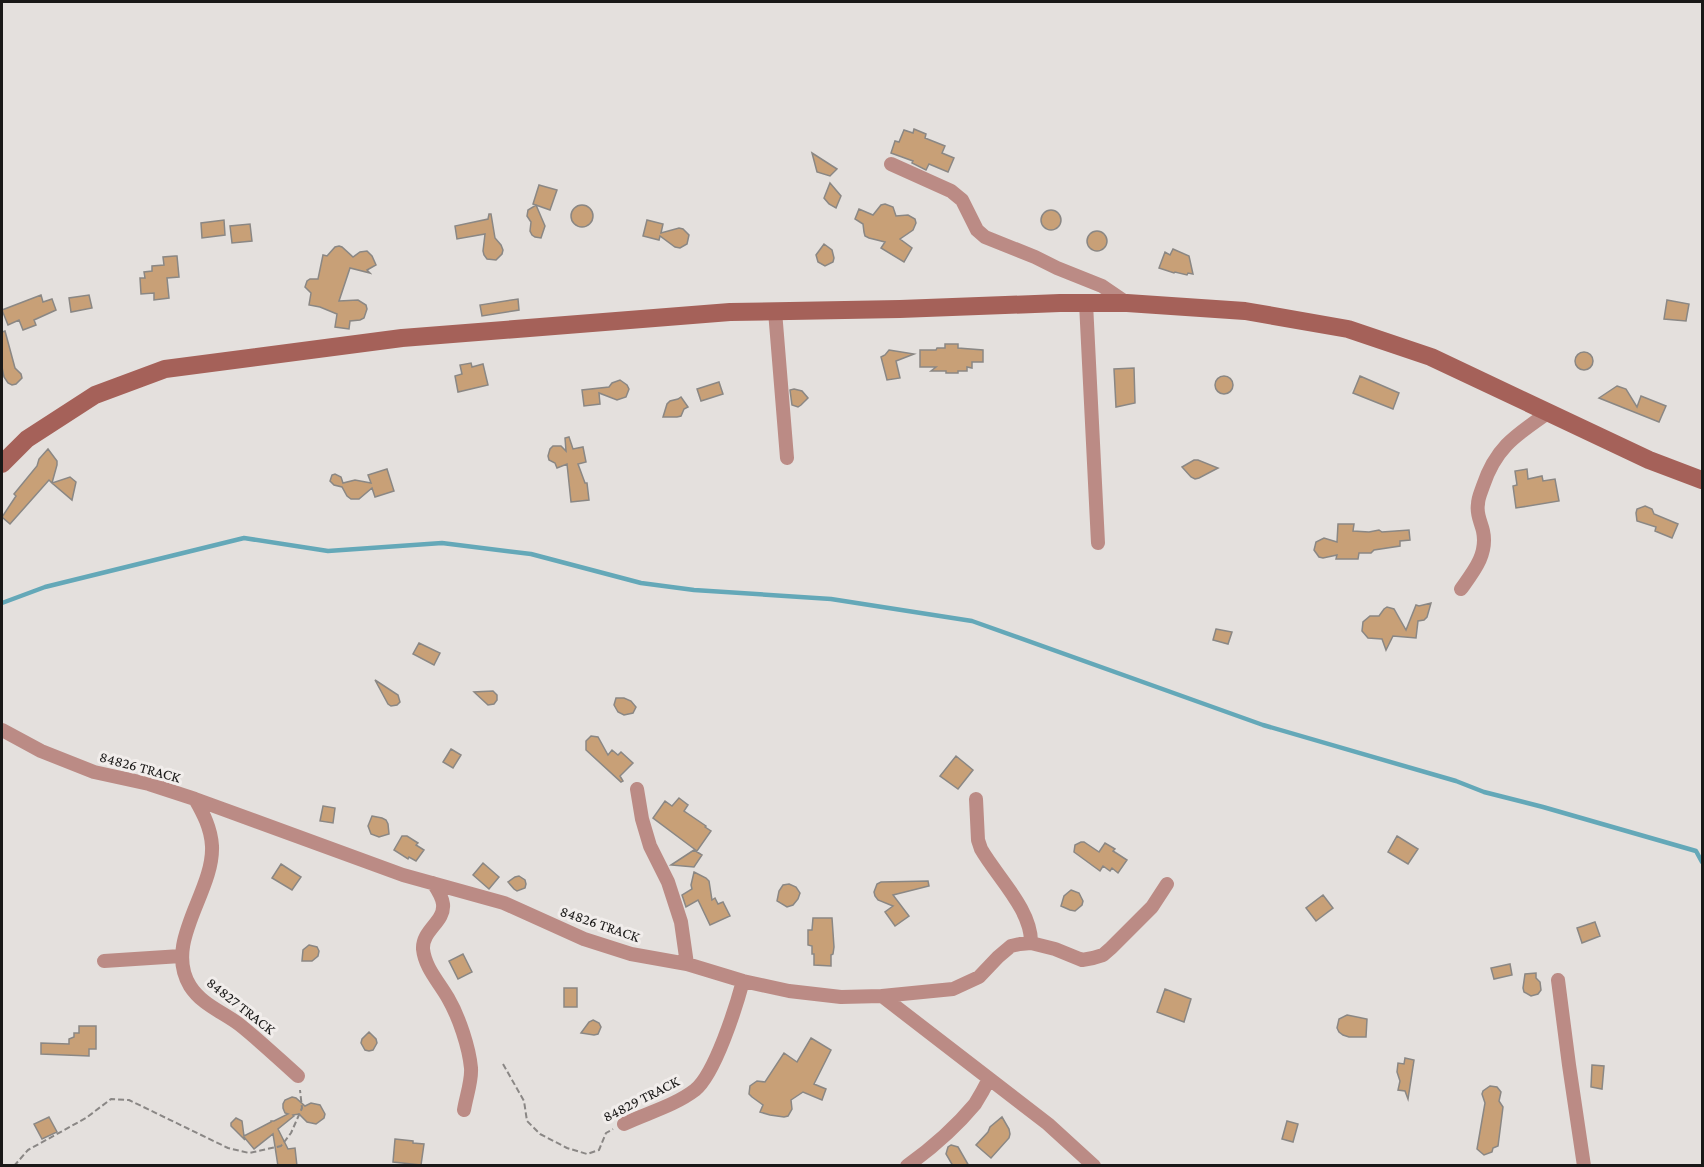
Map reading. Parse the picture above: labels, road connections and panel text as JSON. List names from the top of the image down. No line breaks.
{"streets":{"street":["84826 TRACK","84827 TRACK","84829 TRACK"]},"crossings":[["84826 TRACK","84827 TRACK"],["84826 TRACK","84829 TRACK"]]}
